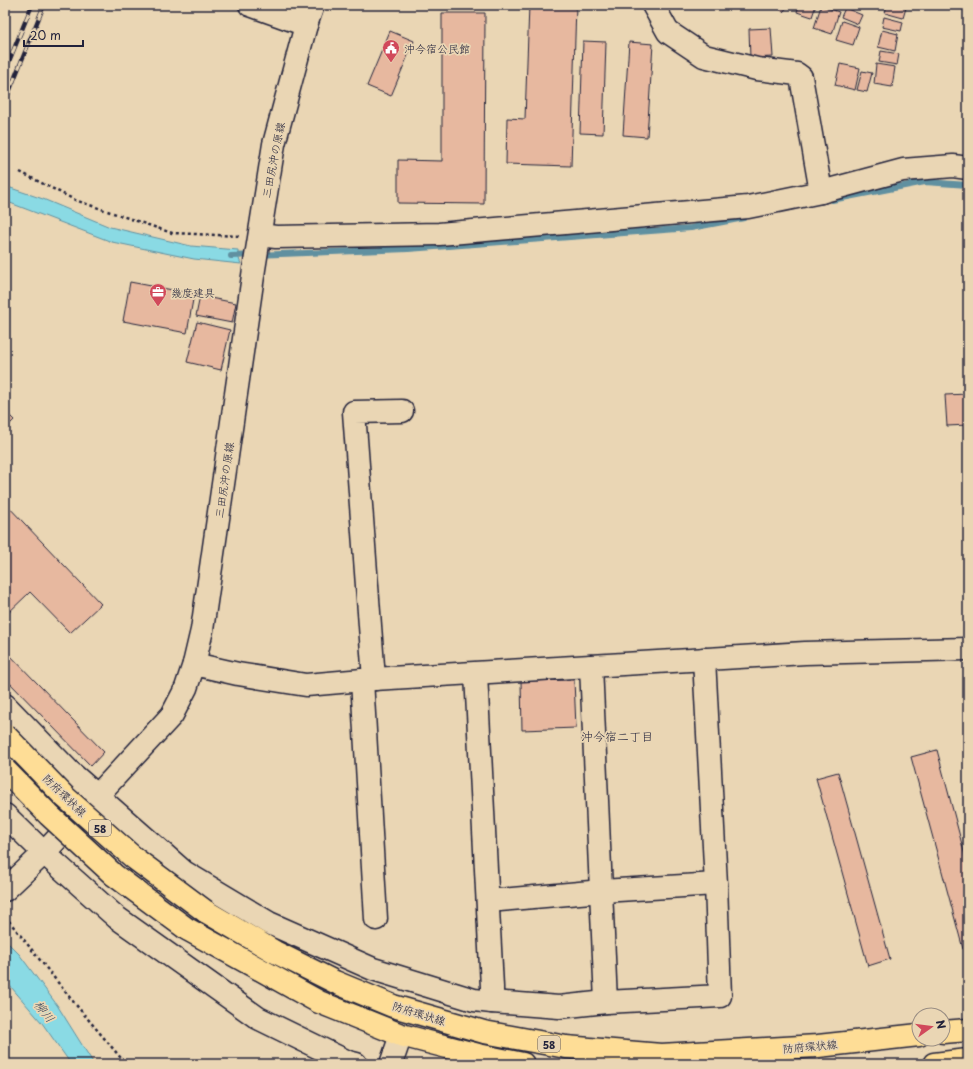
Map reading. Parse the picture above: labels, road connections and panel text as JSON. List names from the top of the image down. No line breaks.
{"streets":{"main road":["防府環状線","58"],"street":["三田尻沖の原線"]},"districts":["沖今宿二丁目"],"water":["柳川"],"places":{"public building":["沖今宿公民館"],"office":["幾度建具"]},"scale_bar":"20 m","north":"right"}
